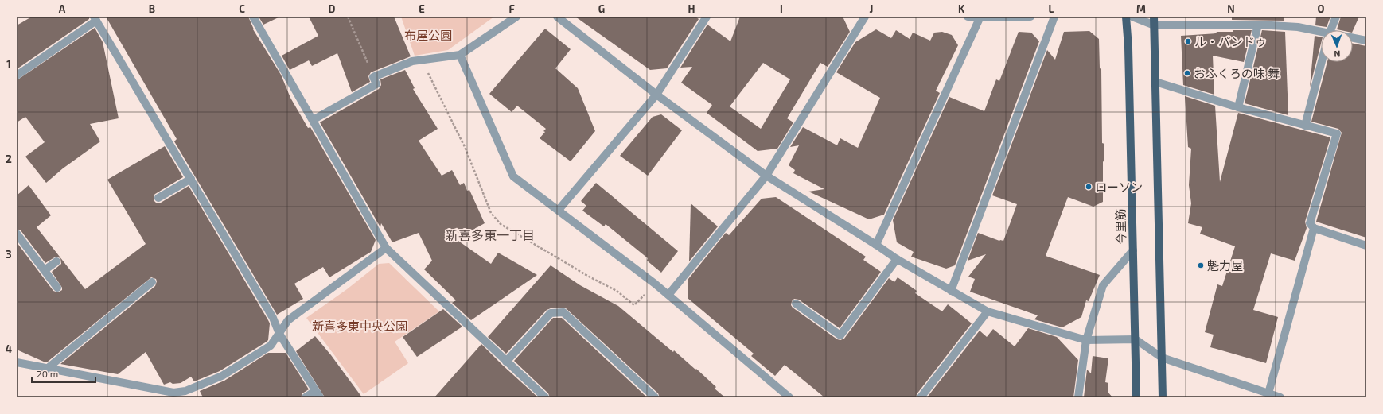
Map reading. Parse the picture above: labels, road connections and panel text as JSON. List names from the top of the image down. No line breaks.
{"streets":{"main road":["今里筋"]},"districts":["新喜多東一丁目"],"parks":["布屋公園","新喜多東中央公園"],"places":["ル・パンドゥ","おふくろの味 舞","ローソン","魁力屋"],"scale_bar":"20 m","north":"bottom","grid":{"columns":["A","B","C","D","E","F","G","H","I","J","K","L","M","N","O"],"rows":["1","2","3","4"]}}
